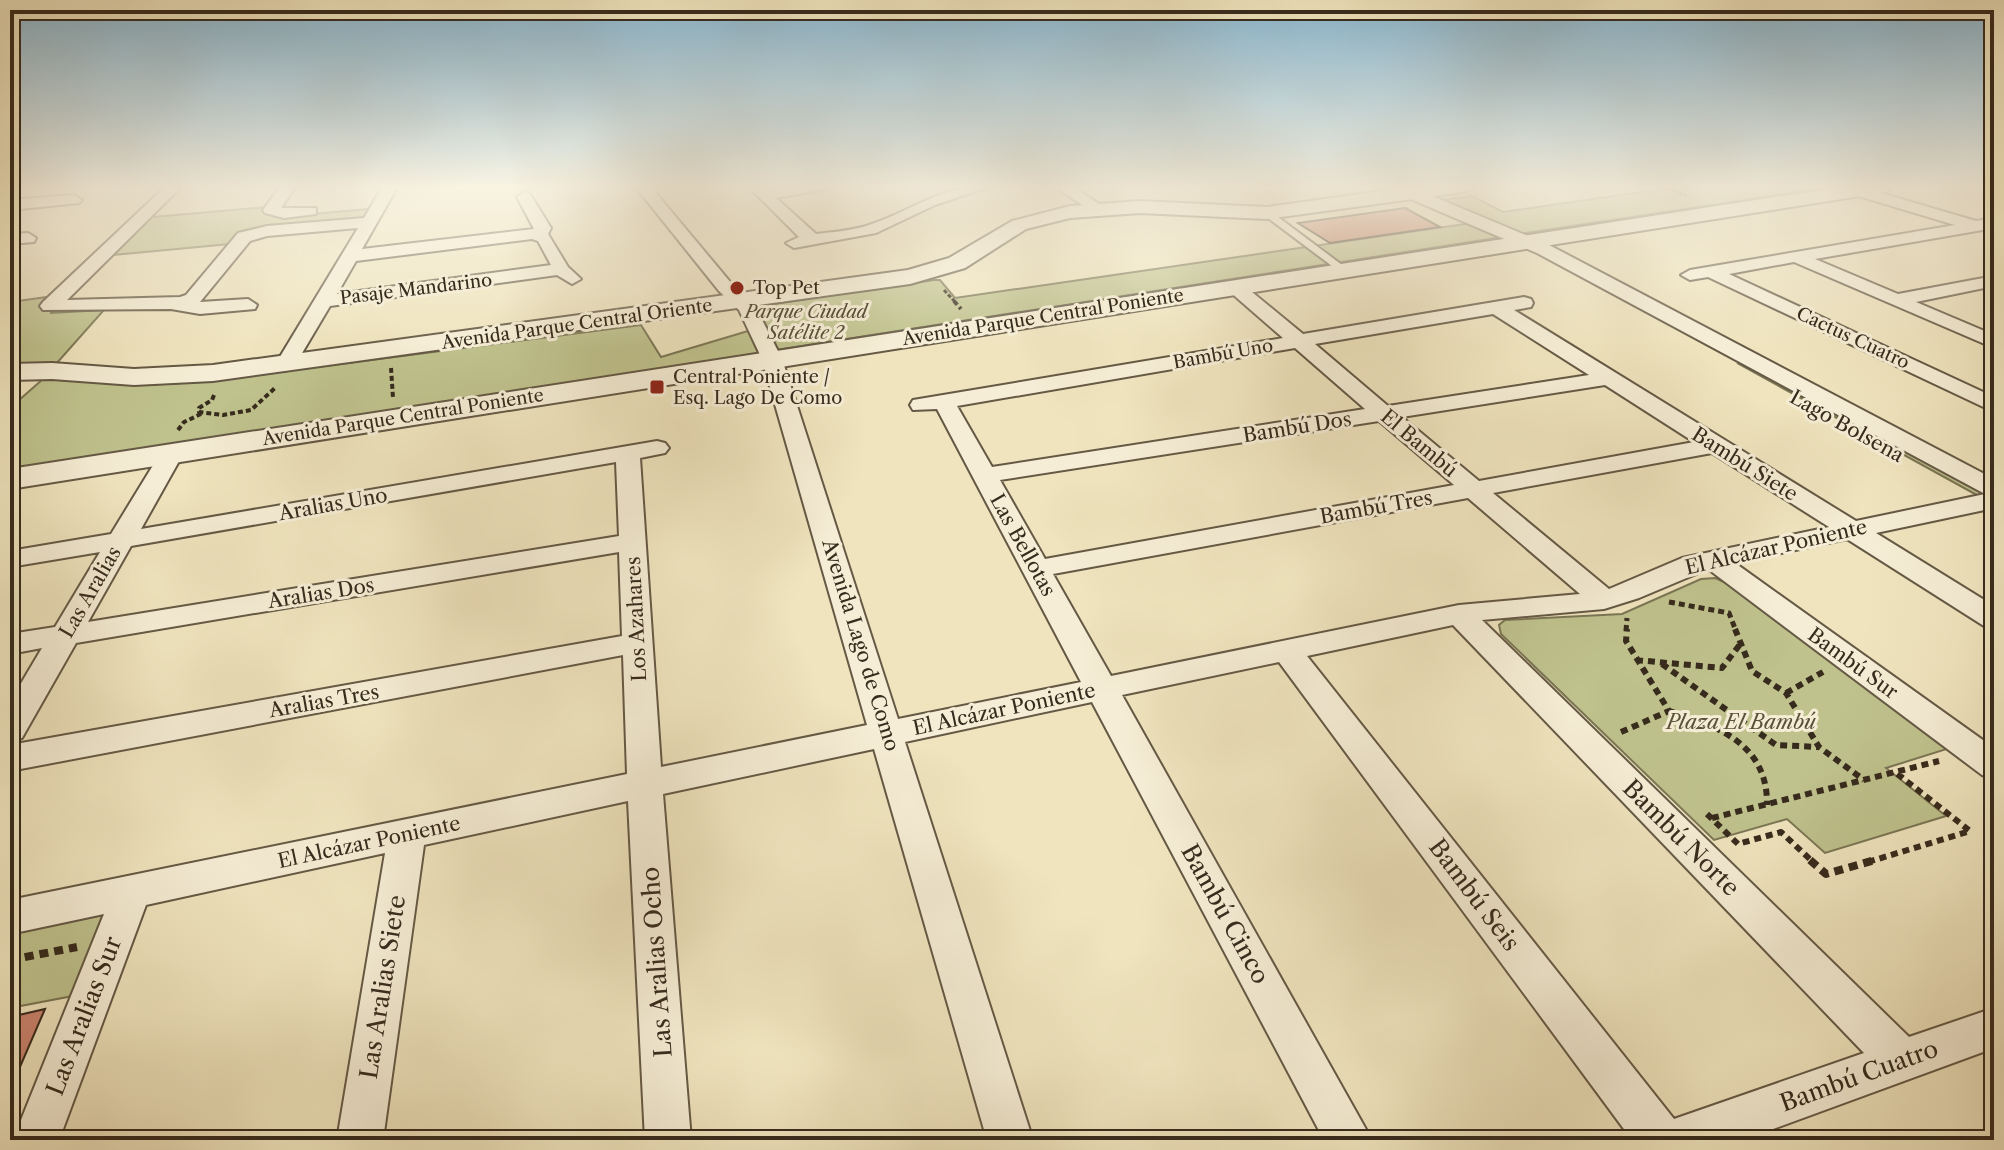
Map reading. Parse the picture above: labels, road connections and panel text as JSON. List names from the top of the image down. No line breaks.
{"streets":{"street":["Pasaje Mandarino","Avenida Parque Central Poniente","Avenida Parque Central Oriente","Cactus Cuatro","Bambú Uno","Lago Bolsena","Bambú Dos","El Bambú","Bambú Siete","Aralias Uno","Bambú Tres","Las Bellotas","El Alcázar Poniente","Las Aralias","Aralias Dos","Los Azahares","Avenida Lago de Como","Bambú Sur","Aralias Tres","Bambú Norte","Bambú Seis","Bambú Cinco","Las Aralias Ocho","Las Aralias Siete","Las Aralias Sur","Bambú Cuatro"]},"crossings":[["Avenida Parque Central Poniente","Lago Bolsena"],["Avenida Parque Central Poniente","El Bambú"],["Avenida Parque Central Poniente","Las Aralias"],["Avenida Parque Central Poniente","Avenida Lago de Como"],["Avenida Parque Central Oriente","Avenida Lago de Como"],["Bambú Uno","El Bambú"],["Bambú Uno","Bambú Siete"],["Bambú Uno","Las Bellotas"],["Lago Bolsena","El Alcázar Poniente"],["Bambú Dos","El Bambú"],["Bambú Dos","Bambú Siete"],["Bambú Dos","Las Bellotas"],["El Bambú","Bambú Tres"],["El Bambú","El Alcázar Poniente"],["Bambú Siete","Bambú Tres"],["Bambú Siete","El Alcázar Poniente"],["Aralias Uno","Las Aralias"],["Aralias Uno","Los Azahares"],["Bambú Tres","Las Bellotas"],["Las Bellotas","El Alcázar Poniente"],["Las Bellotas","Bambú Cinco"],["El Alcázar Poniente","Los Azahares"],["El Alcázar Poniente","Avenida Lago de Como"],["El Alcázar Poniente","Bambú Sur"],["El Alcázar Poniente","Bambú Norte"],["El Alcázar Poniente","Bambú Seis"],["El Alcázar Poniente","Bambú Cinco"],["El Alcázar Poniente","Las Aralias Ocho"],["El Alcázar Poniente","Las Aralias Siete"],["El Alcázar Poniente","Las Aralias Sur"],["Las Aralias","Aralias Dos"],["Aralias Dos","Los Azahares"],["Los Azahares","Aralias Tres"],["Los Azahares","Las Aralias Ocho"],["Bambú Norte","Bambú Cuatro"]],"parks":["Parque Ciudad Satélite 2","Plaza El Bambú"],"places":{"other":["Top Pet"],"transit":["Central Poniente / Esq. Lago De Como"]}}
